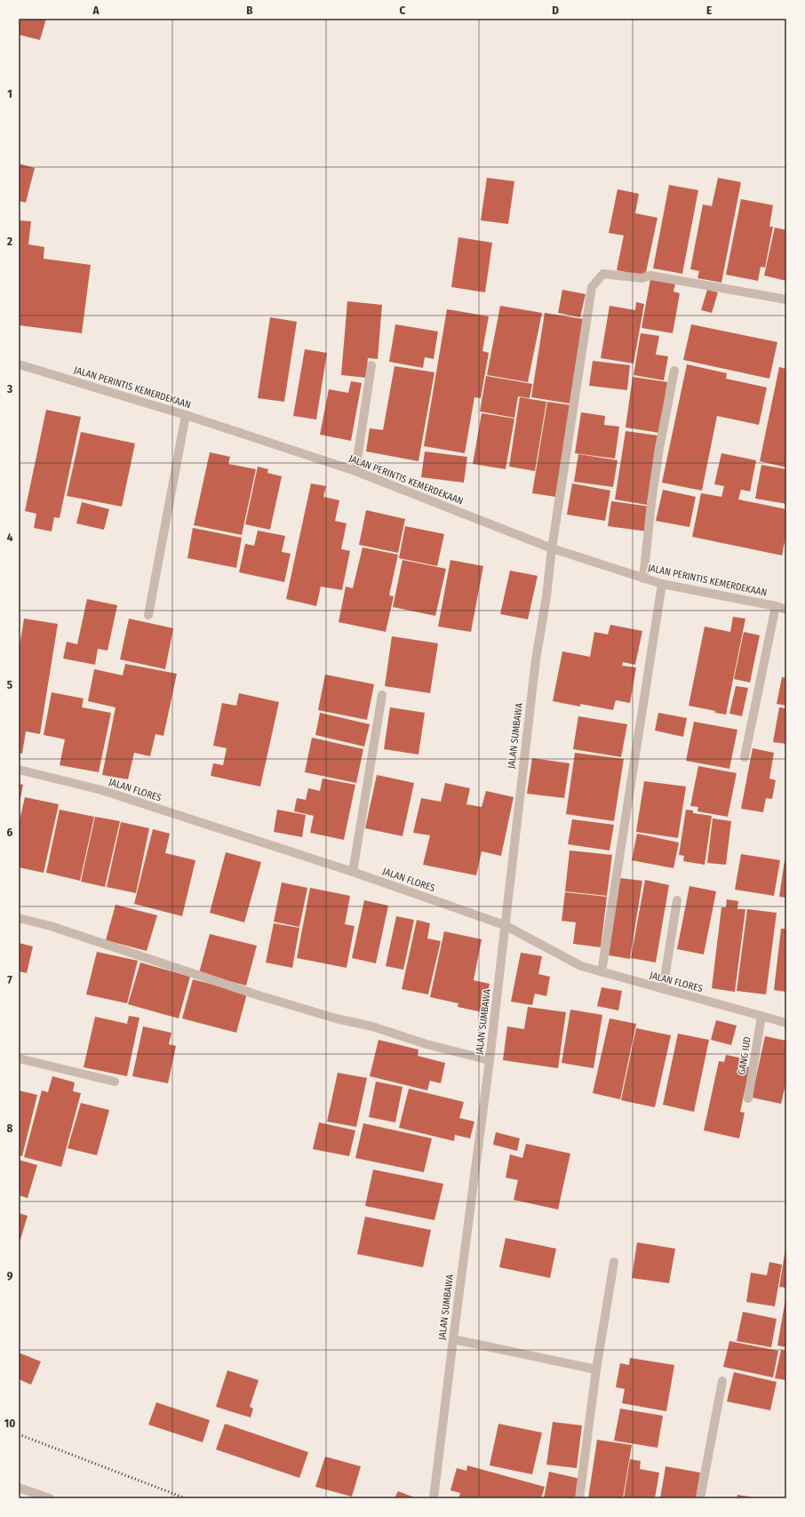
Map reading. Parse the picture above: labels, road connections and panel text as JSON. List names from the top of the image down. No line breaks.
{"streets":{"street":["JALAN PERINTIS KEMERDEKAAN","JALAN SUMBAWA","JALAN FLORES","GANG IUD"]},"crossings":[["JALAN PERINTIS KEMERDEKAAN","JALAN SUMBAWA"],["JALAN SUMBAWA","JALAN FLORES"],["JALAN FLORES","GANG IUD"]],"grid":{"columns":["A","B","C","D","E"],"rows":["1","2","3","4","5","6","7","8","9","10"]}}
